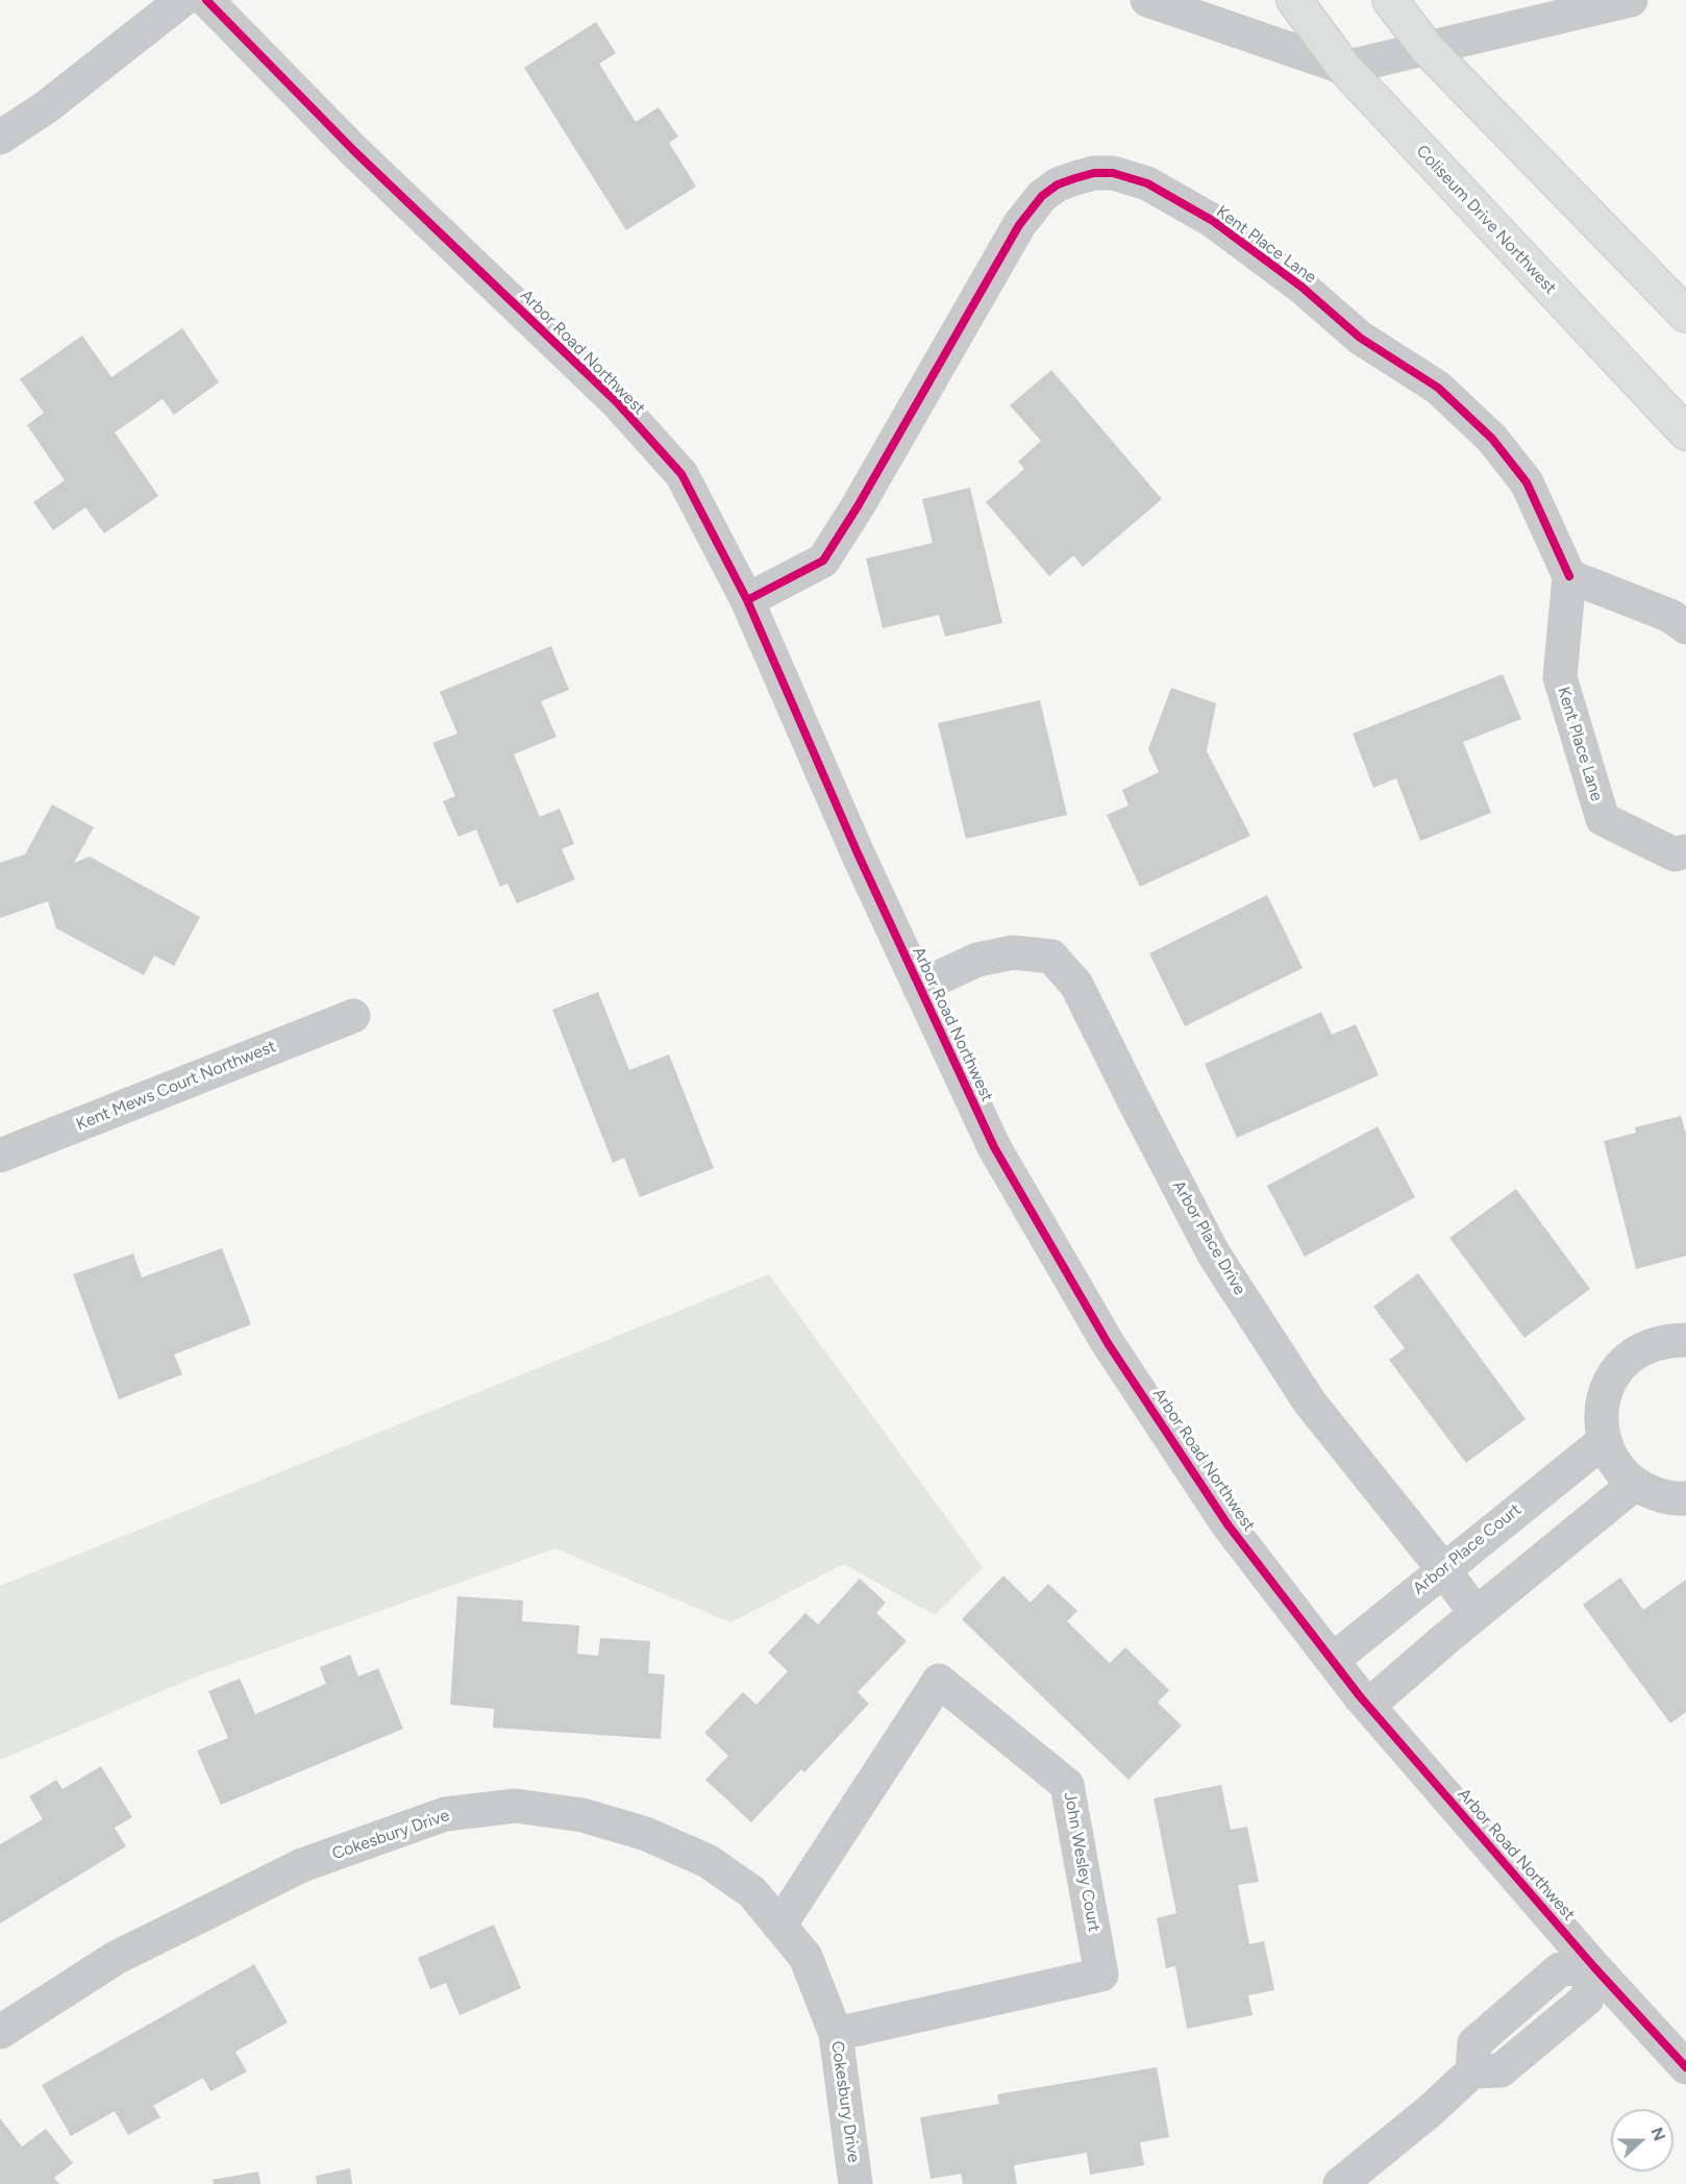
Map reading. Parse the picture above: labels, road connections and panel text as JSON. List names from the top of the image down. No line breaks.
{"streets":{"main road":["Coliseum Drive Northwest"],"street":["Kent Place Lane","Arbor Road Northwest","Kent Mews Court Northwest","Arbor Place Drive","Arbor Place Court","Cokesbury Drive","John Wesley Court"]},"crossings":[["Kent Place Lane","Arbor Road Northwest"],["Arbor Road Northwest","Arbor Place Drive"],["Arbor Road Northwest","Arbor Place Court"],["Arbor Place Drive","Arbor Place Court"],["Cokesbury Drive","John Wesley Court"]],"north":"right"}
